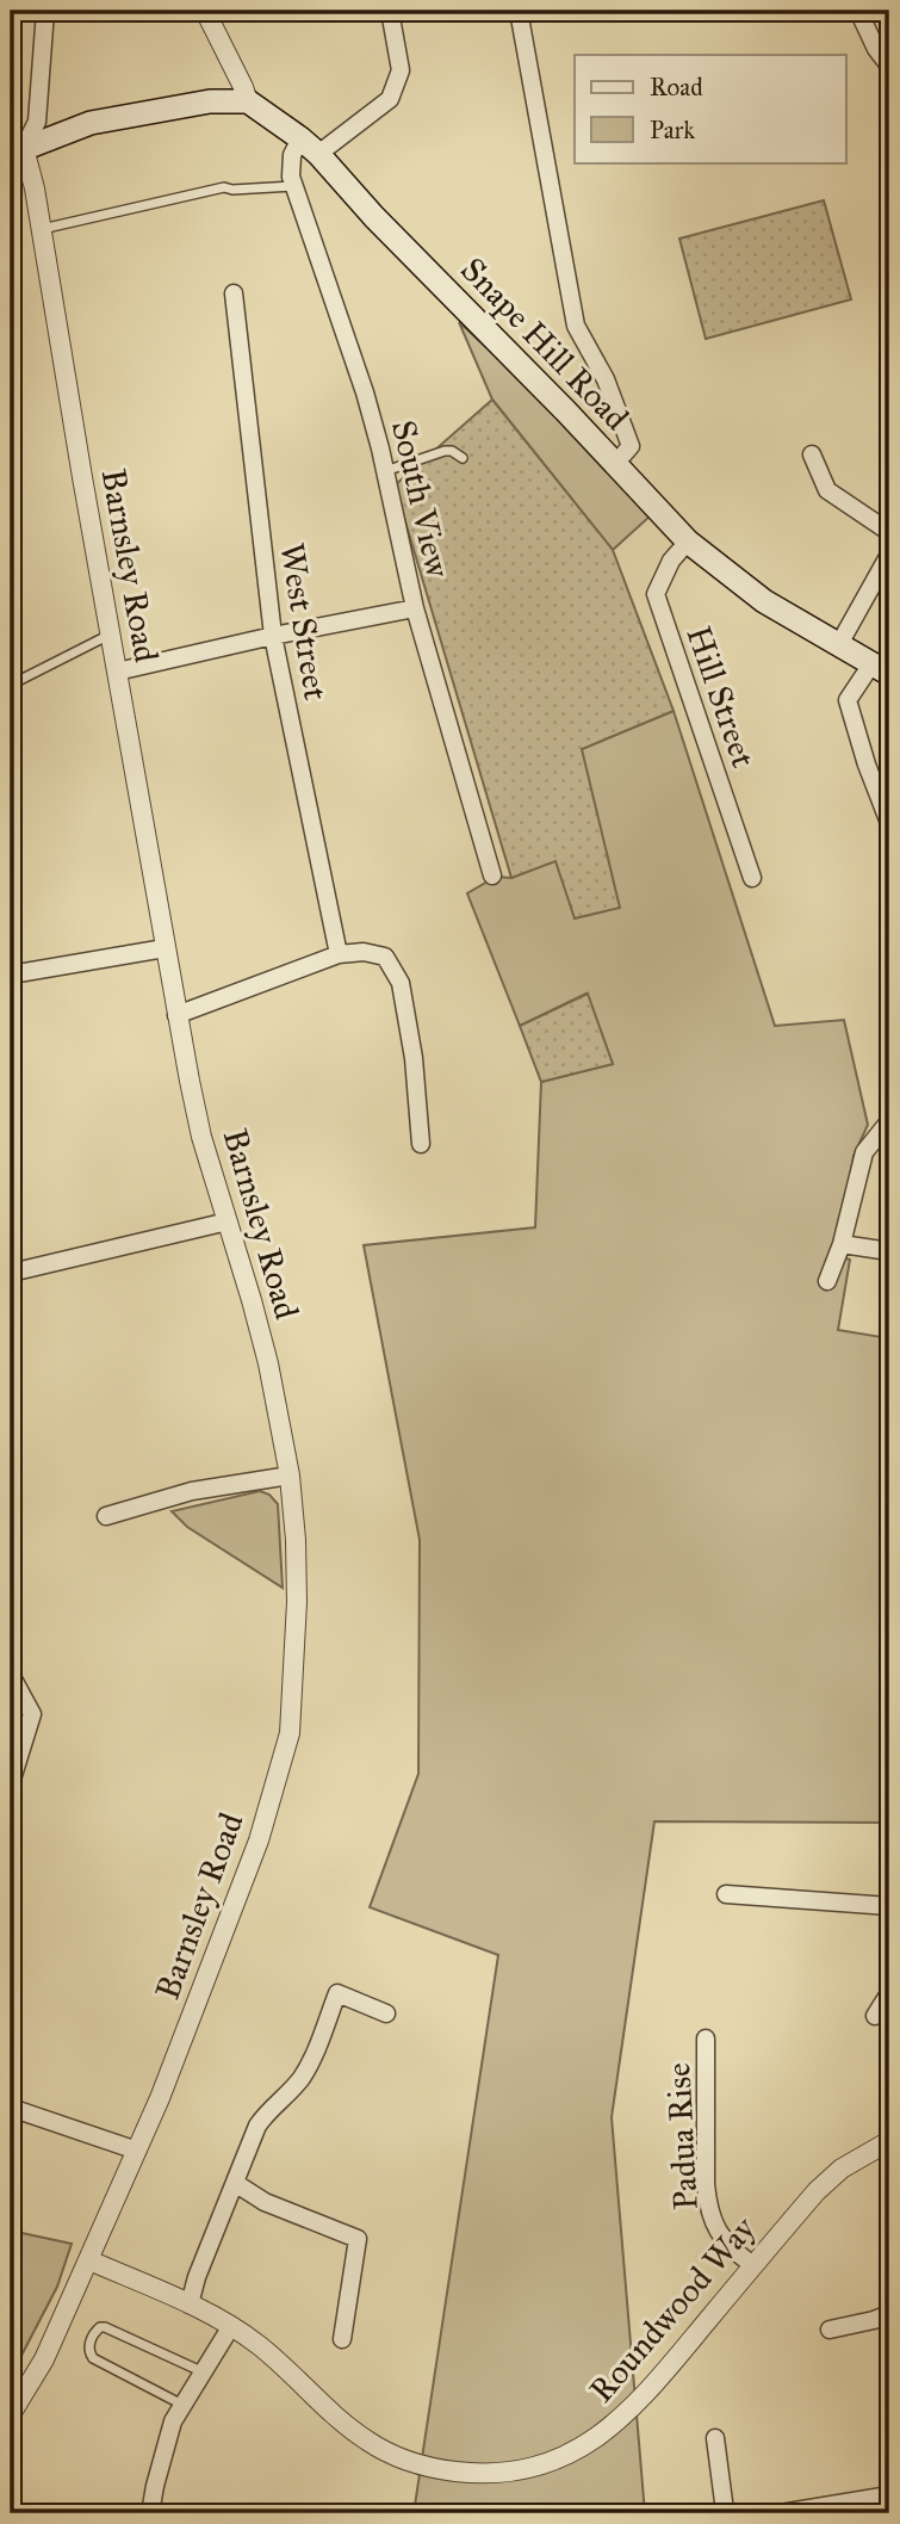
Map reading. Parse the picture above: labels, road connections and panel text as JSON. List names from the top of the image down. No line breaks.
{"streets":{"main road":["Snape Hill Road"],"street":["South View","Barnsley Road","West Street","Hill Street","Padua Rise","Roundwood Way"]},"crossings":[["Snape Hill Road","South View"],["Snape Hill Road","Hill Street"],["Barnsley Road","Roundwood Way"],["Padua Rise","Roundwood Way"]],"legend":["Road","Park"]}
